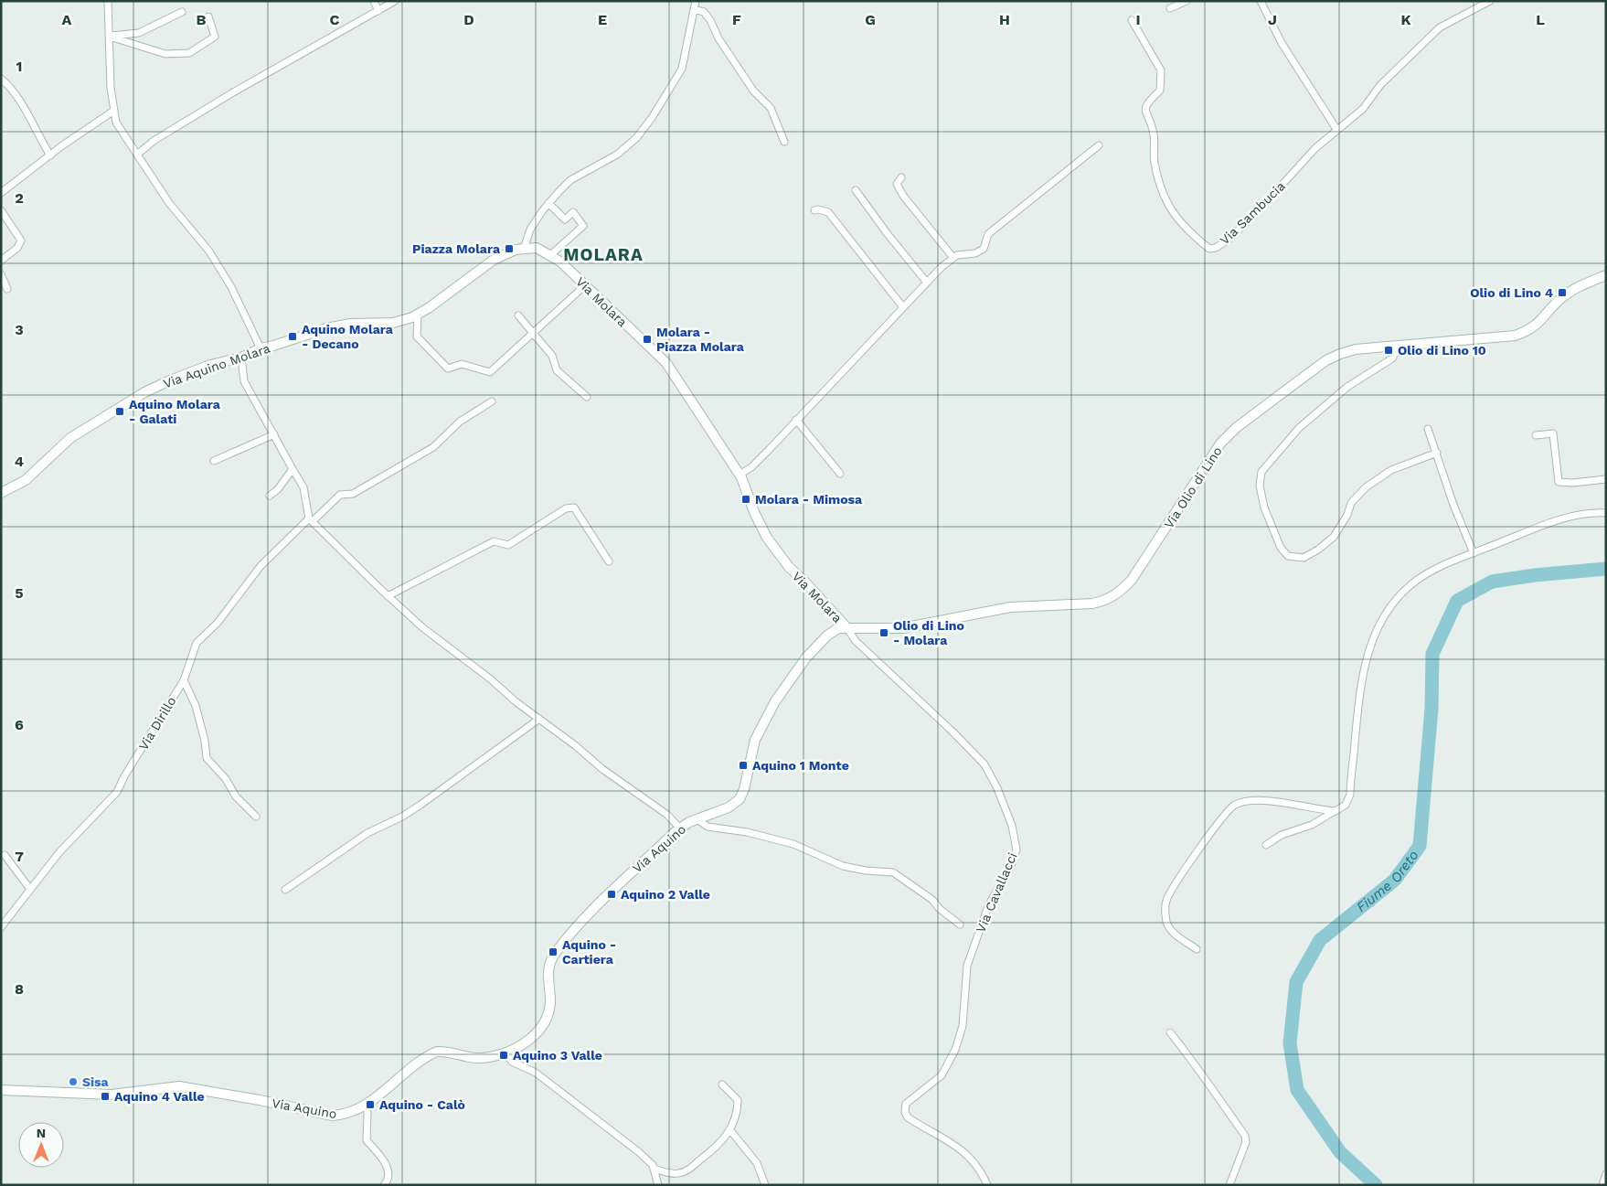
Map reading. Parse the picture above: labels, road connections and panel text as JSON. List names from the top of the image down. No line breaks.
{"streets":{"street":["Via Sambucia","Via Molara","Via Aquino Molara","Via Olio di Lino","Via Dirillo","Via Aquino","Via Cavallacci"]},"crossings":[["Via Molara","Via Aquino Molara"],["Via Molara","Via Olio di Lino"],["Via Molara","Via Aquino"],["Via Molara","Via Cavallacci"],["Via Olio di Lino","Via Aquino"],["Via Olio di Lino","Via Cavallacci"],["Via Aquino","Via Cavallacci"]],"districts":["MOLARA"],"water":["Fiume Oreto"],"places":{"transit":["Piazza Molara","Olio di Lino 4","Aquino Molara - Decano","Molara - Piazza Molara","Olio di Lino 10","Aquino Molara - Galati","Molara - Mimosa","Olio di Lino - Molara","Aquino 1 Monte","Aquino 2 Valle","Aquino - Cartiera","Aquino 3 Valle","Aquino 4 Valle","Aquino - Calò"],"other":["Sisa"]},"north":"top","grid":{"columns":["A","B","C","D","E","F","G","H","I","J","K","L"],"rows":["1","2","3","4","5","6","7","8"]}}
